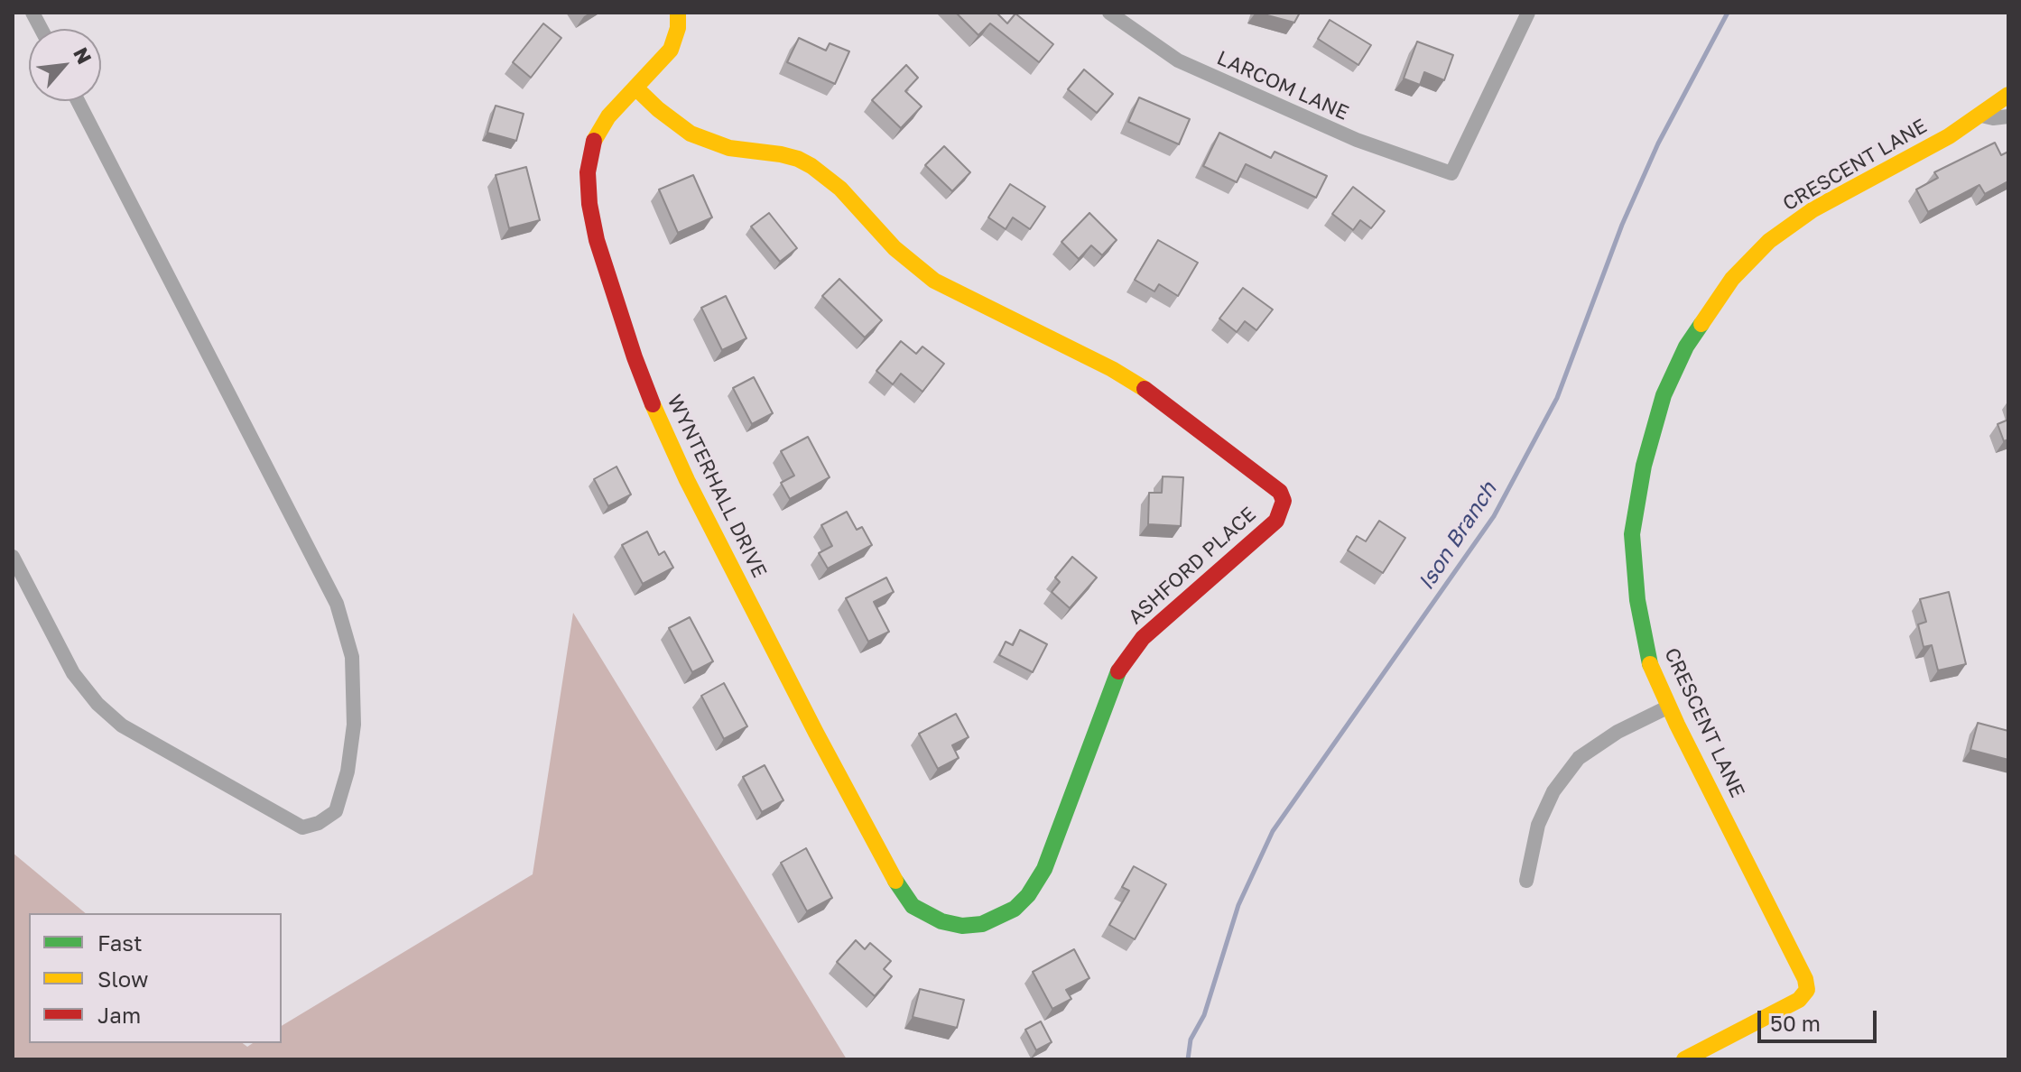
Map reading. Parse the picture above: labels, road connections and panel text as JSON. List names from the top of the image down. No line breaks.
{"streets":{"street":["LARCOM LANE","CRESCENT LANE","WYNTERHALL DRIVE","ASHFORD PLACE"]},"crossings":[["WYNTERHALL DRIVE","ASHFORD PLACE"]],"water":["Ison Branch"],"legend":["Fast","Slow","Jam"],"scale_bar":"50 m","north":"top right"}
